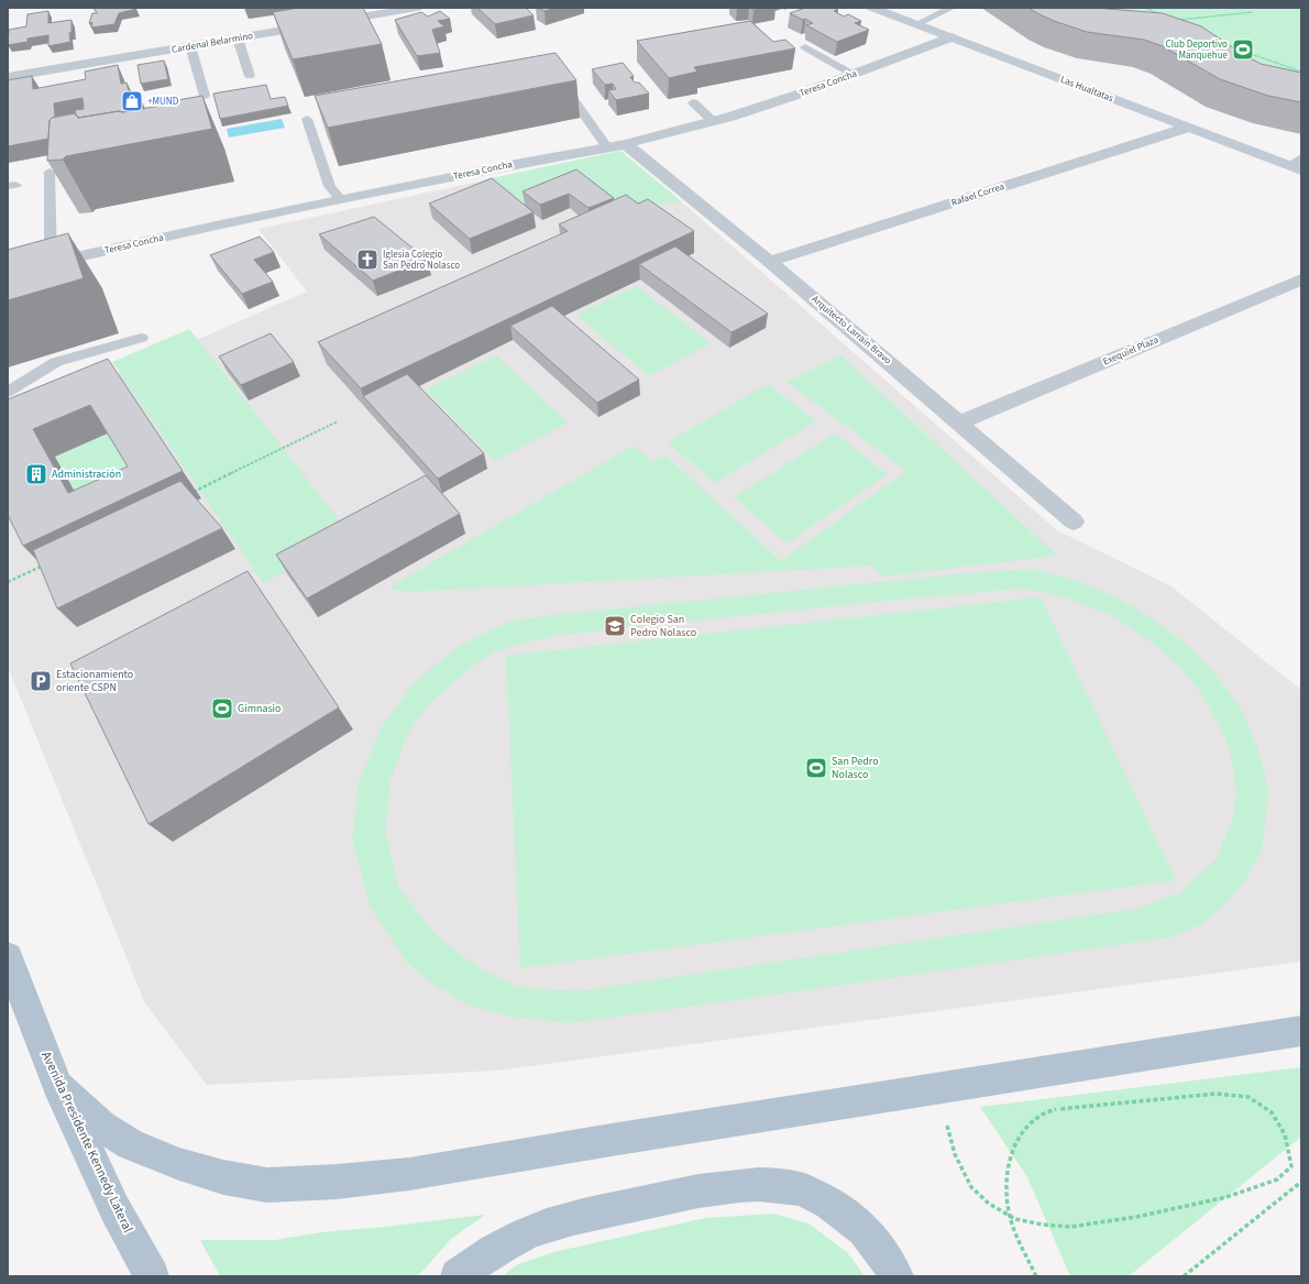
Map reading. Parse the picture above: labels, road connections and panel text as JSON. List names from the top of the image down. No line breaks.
{"streets":{"main road":["Avenida Presidente Kennedy Lateral"],"street":["Cardenal Belarmino","Teresa Concha","Las Hualtatas","Rafael Correa","Arquitecto Larraín Bravo","Exequiel Plaza"]},"crossings":[["Teresa Concha","Las Hualtatas"],["Teresa Concha","Arquitecto Larraín Bravo"],["Las Hualtatas","Rafael Correa"],["Rafael Correa","Arquitecto Larraín Bravo"],["Arquitecto Larraín Bravo","Exequiel Plaza"]],"places":{"sports":["Club Deportivo Manquehue","Gimnasio","San Pedro Nolasco"],"shop":["+MUND"],"church":["Iglesia Colegio San Pedro Nolasco"],"building":["Administración"],"school or university":["Colegio San Pedro Nolasco"],"parking":["Estacionamiento oriente CSPN"]}}
